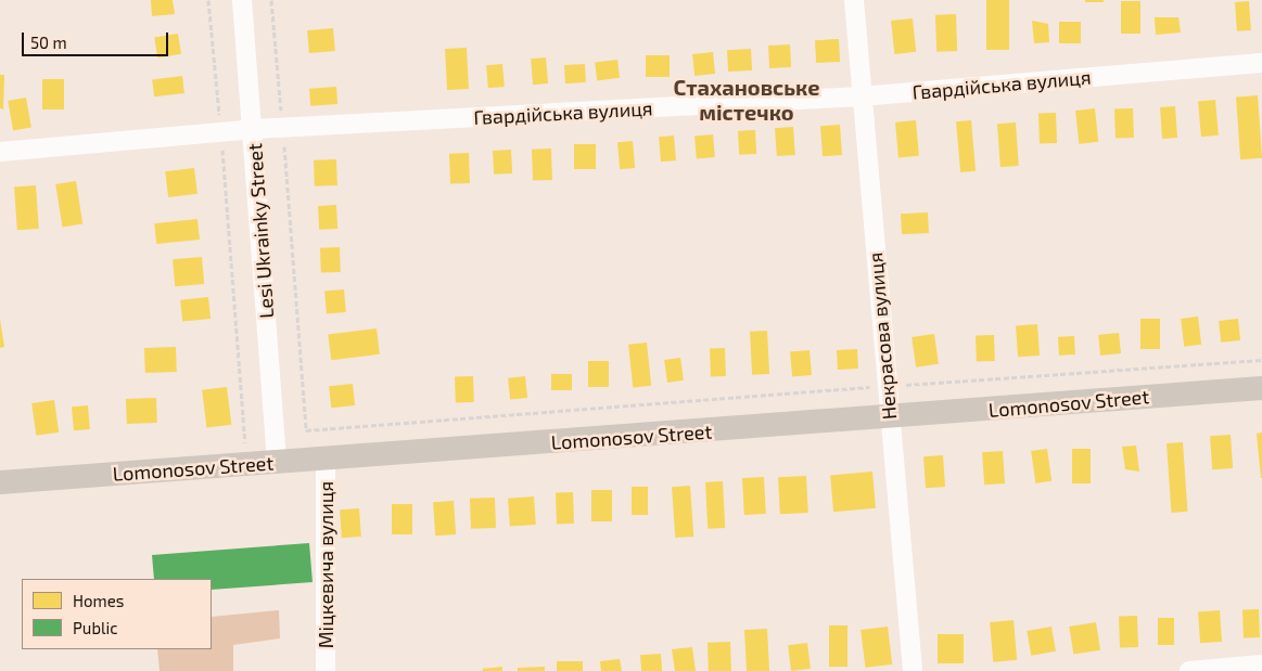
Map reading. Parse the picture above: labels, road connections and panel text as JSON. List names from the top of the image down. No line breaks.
{"streets":{"main road":["Lomonosov Street"],"street":["Гвардійська вулиця","Lesi Ukrainky Street","Некрасова вулиця","Міцкевича вулиця"]},"crossings":[["Гвардійська вулиця","Lesi Ukrainky Street"],["Гвардійська вулиця","Некрасова вулиця"],["Lesi Ukrainky Street","Lomonosov Street"],["Некрасова вулиця","Lomonosov Street"],["Lomonosov Street","Міцкевича вулиця"]],"districts":["Стахановське містечко"],"legend":["Homes","Public"],"scale_bar":"50 m"}
